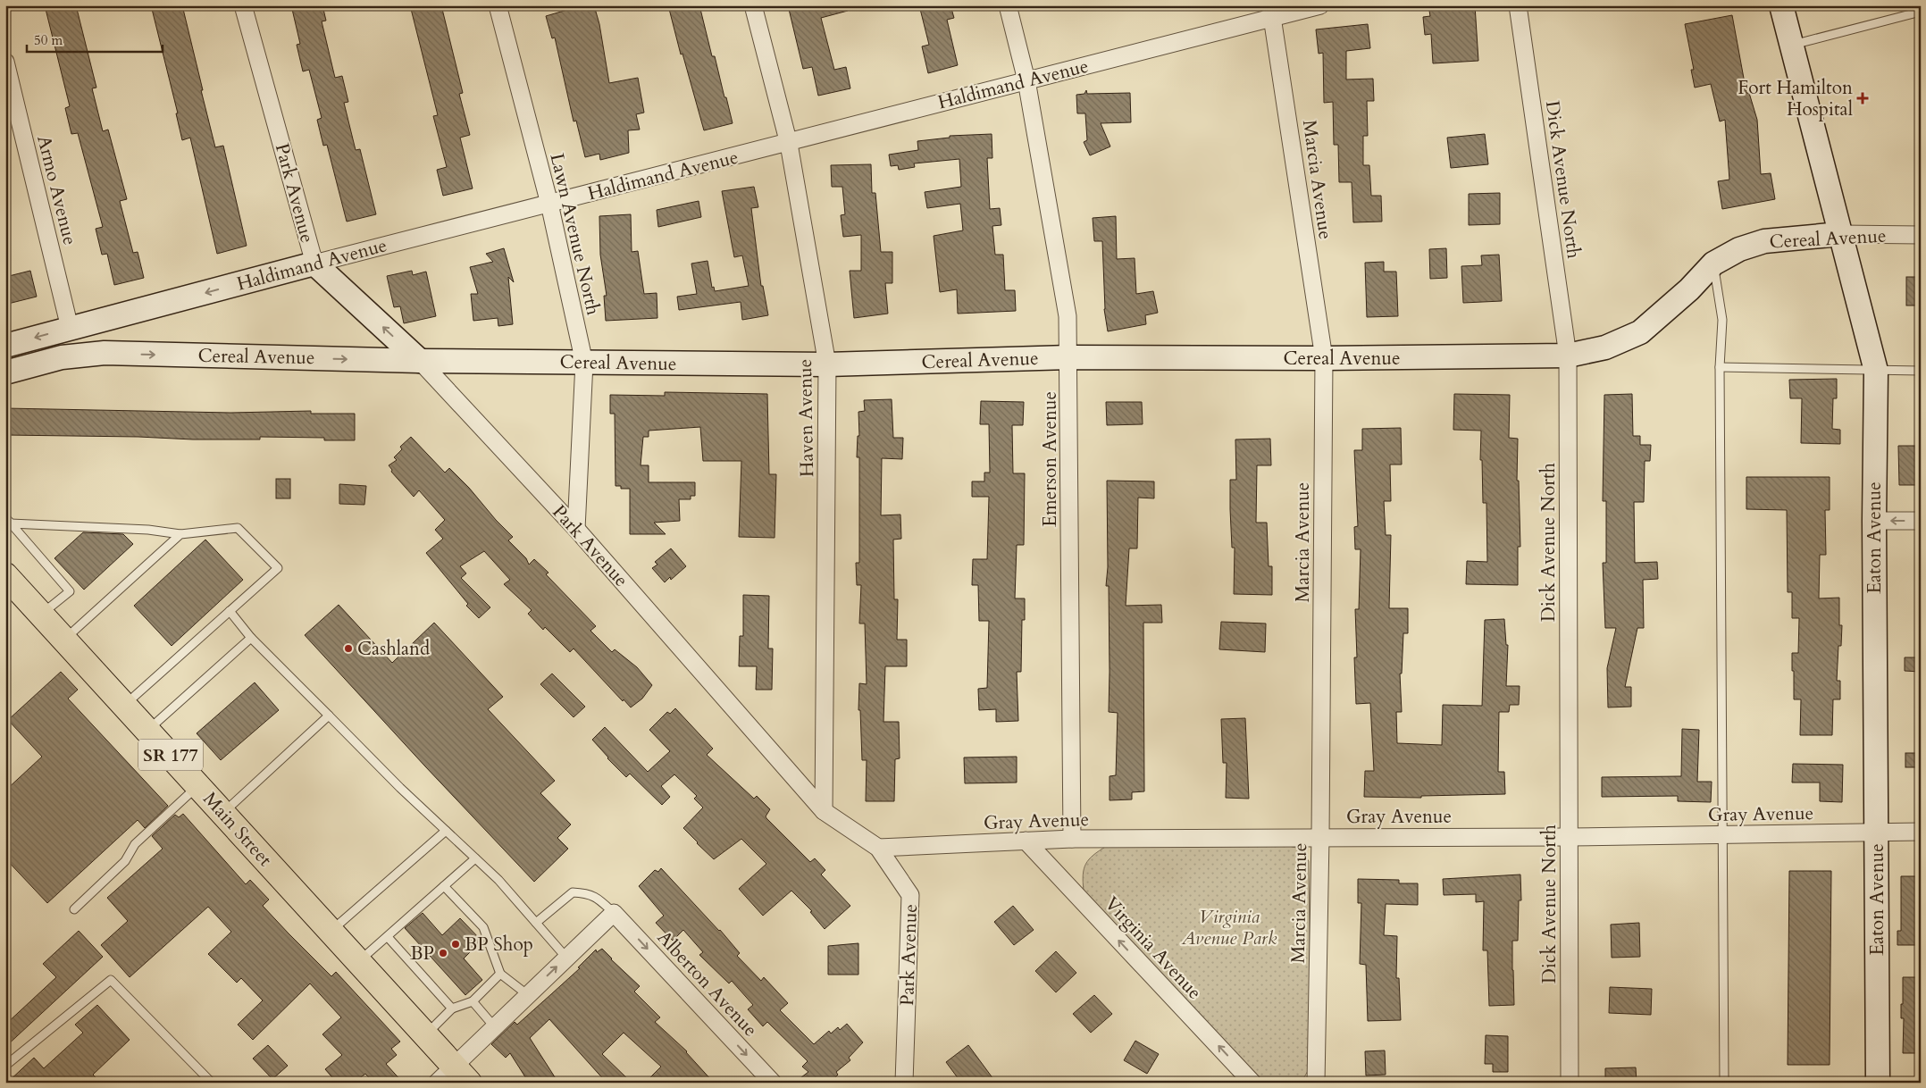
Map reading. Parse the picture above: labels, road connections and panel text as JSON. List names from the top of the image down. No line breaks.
{"streets":{"main road":["SR 177","Main Street"],"street":["Haldimand Avenue","Marcia Avenue","Dick Avenue North","Armo Avenue","Park Avenue","Lawn Avenue North","Cereal Avenue","Haven Avenue","Emerson Avenue","Eaton Avenue","Gray Avenue","Virginia Avenue","Alberton Avenue"]},"crossings":[["Haldimand Avenue","Marcia Avenue"],["Haldimand Avenue","Armo Avenue"],["Haldimand Avenue","Park Avenue"],["Haldimand Avenue","Lawn Avenue North"],["Haldimand Avenue","Haven Avenue"],["Haldimand Avenue","Emerson Avenue"],["Marcia Avenue","Cereal Avenue"],["Marcia Avenue","Gray Avenue"],["Dick Avenue North","Cereal Avenue"],["Dick Avenue North","Gray Avenue"],["Park Avenue","Lawn Avenue North"],["Park Avenue","Cereal Avenue"],["Park Avenue","Haven Avenue"],["Park Avenue","Gray Avenue"],["Lawn Avenue North","Cereal Avenue"],["Cereal Avenue","Haven Avenue"],["Cereal Avenue","Emerson Avenue"],["Cereal Avenue","Eaton Avenue"],["Emerson Avenue","Gray Avenue"],["Eaton Avenue","Gray Avenue"],["Gray Avenue","Virginia Avenue"]],"one_way":["Virginia Avenue","Alberton Avenue"],"parks":["Virginia Avenue Park"],"places":{"health":["Fort Hamilton Hospital"],"other":["Cashland","BP Shop","BP"]},"scale_bar":"50 m"}
